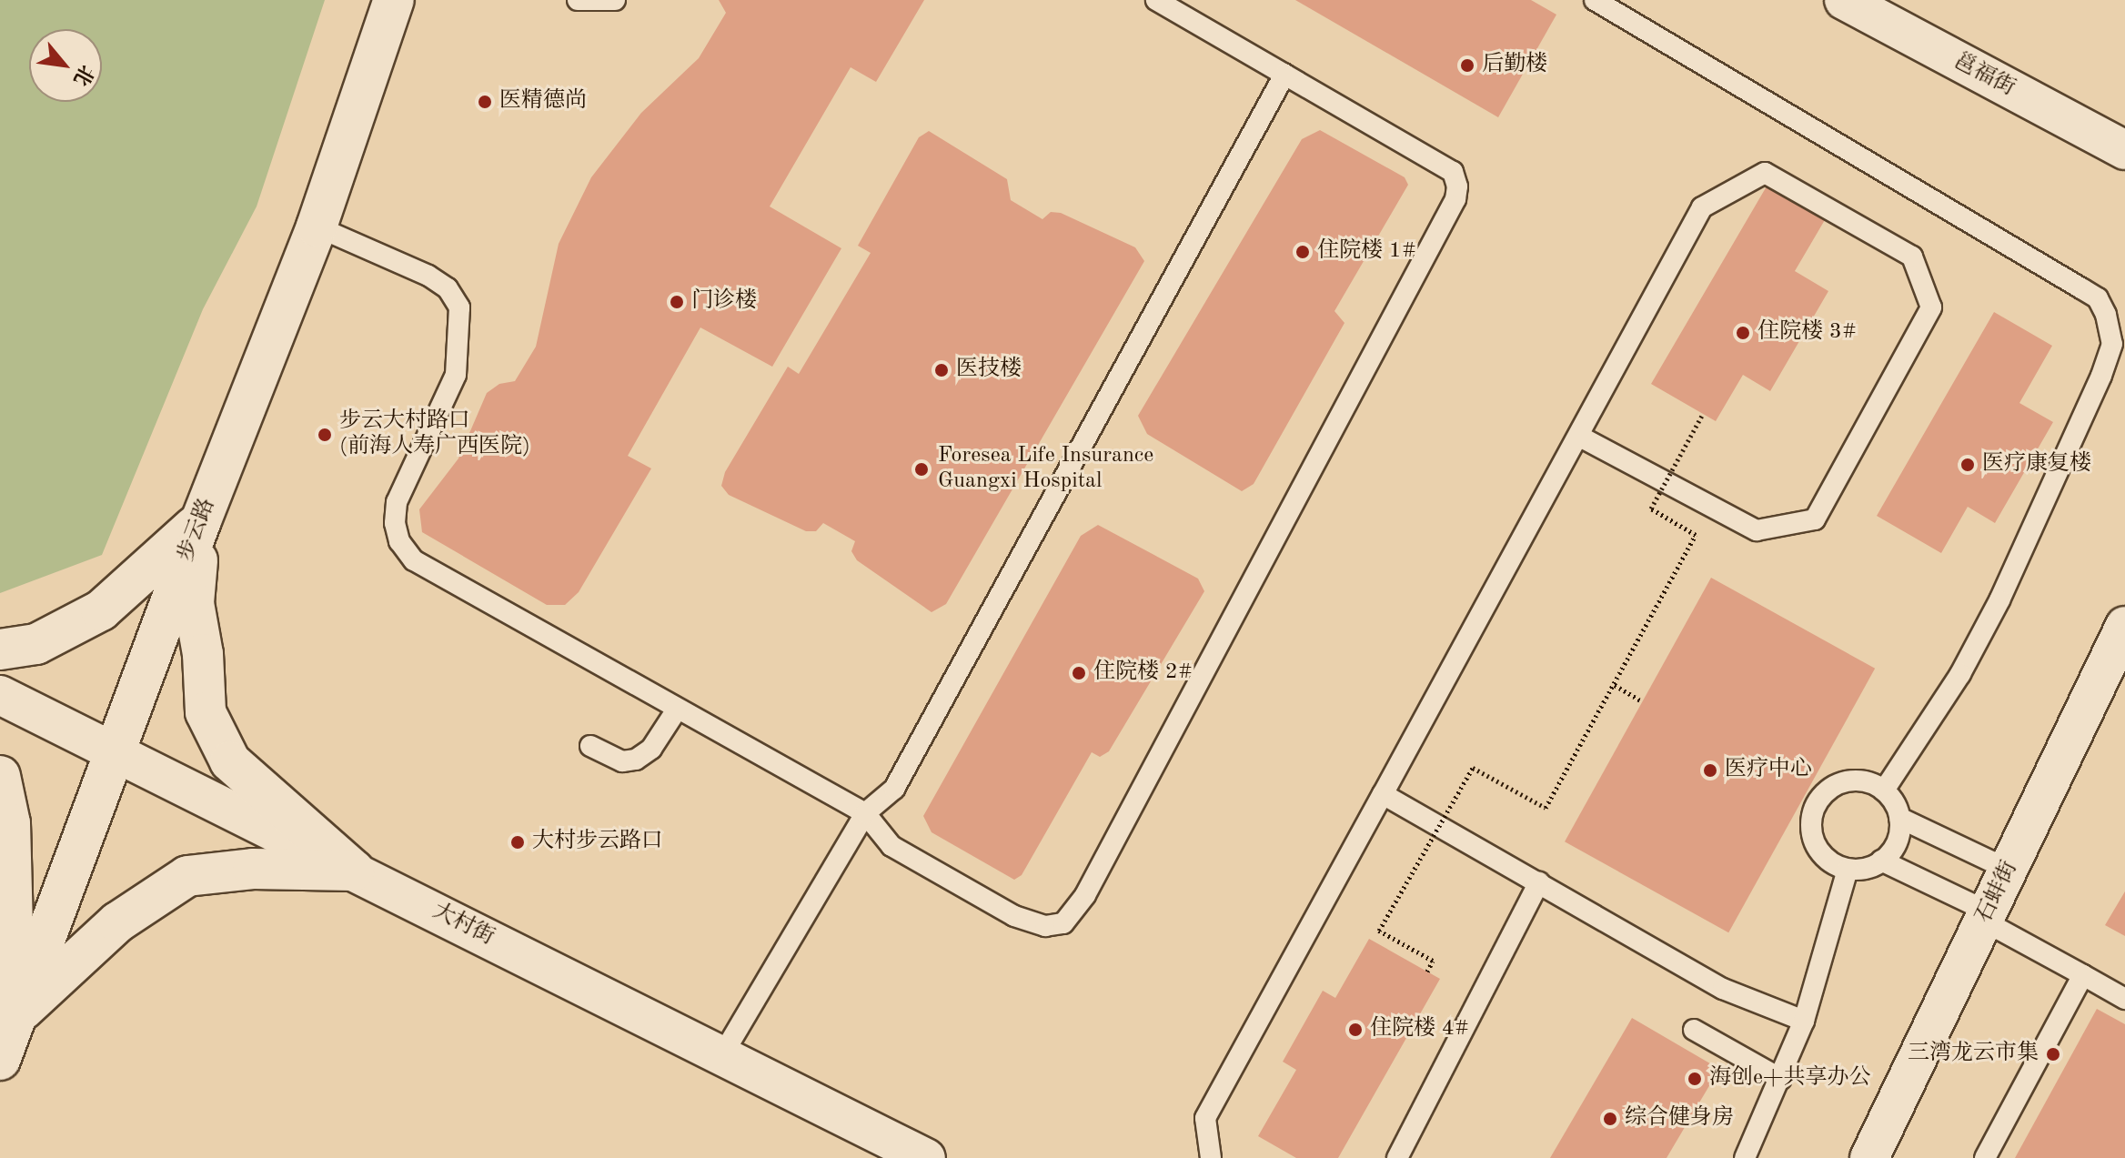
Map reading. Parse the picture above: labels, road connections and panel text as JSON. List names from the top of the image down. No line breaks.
{"streets":{"street":["邕福街","步云路","石蚌街","大村街"]},"crossings":[["步云路","大村街"]],"places":["后勤楼","医精德尚","住院楼 1#","门诊楼","住院楼 3#","医技楼","步云大村路口 (前海人寿广西医院)","医疗康复楼","Foresea Life Insurance Guangxi Hospital","住院楼 2#","医疗中心","大村步云路口","住院楼 4#","三湾龙云市集","海创e+共享办公","综合健身房"],"north":"bottom right"}
